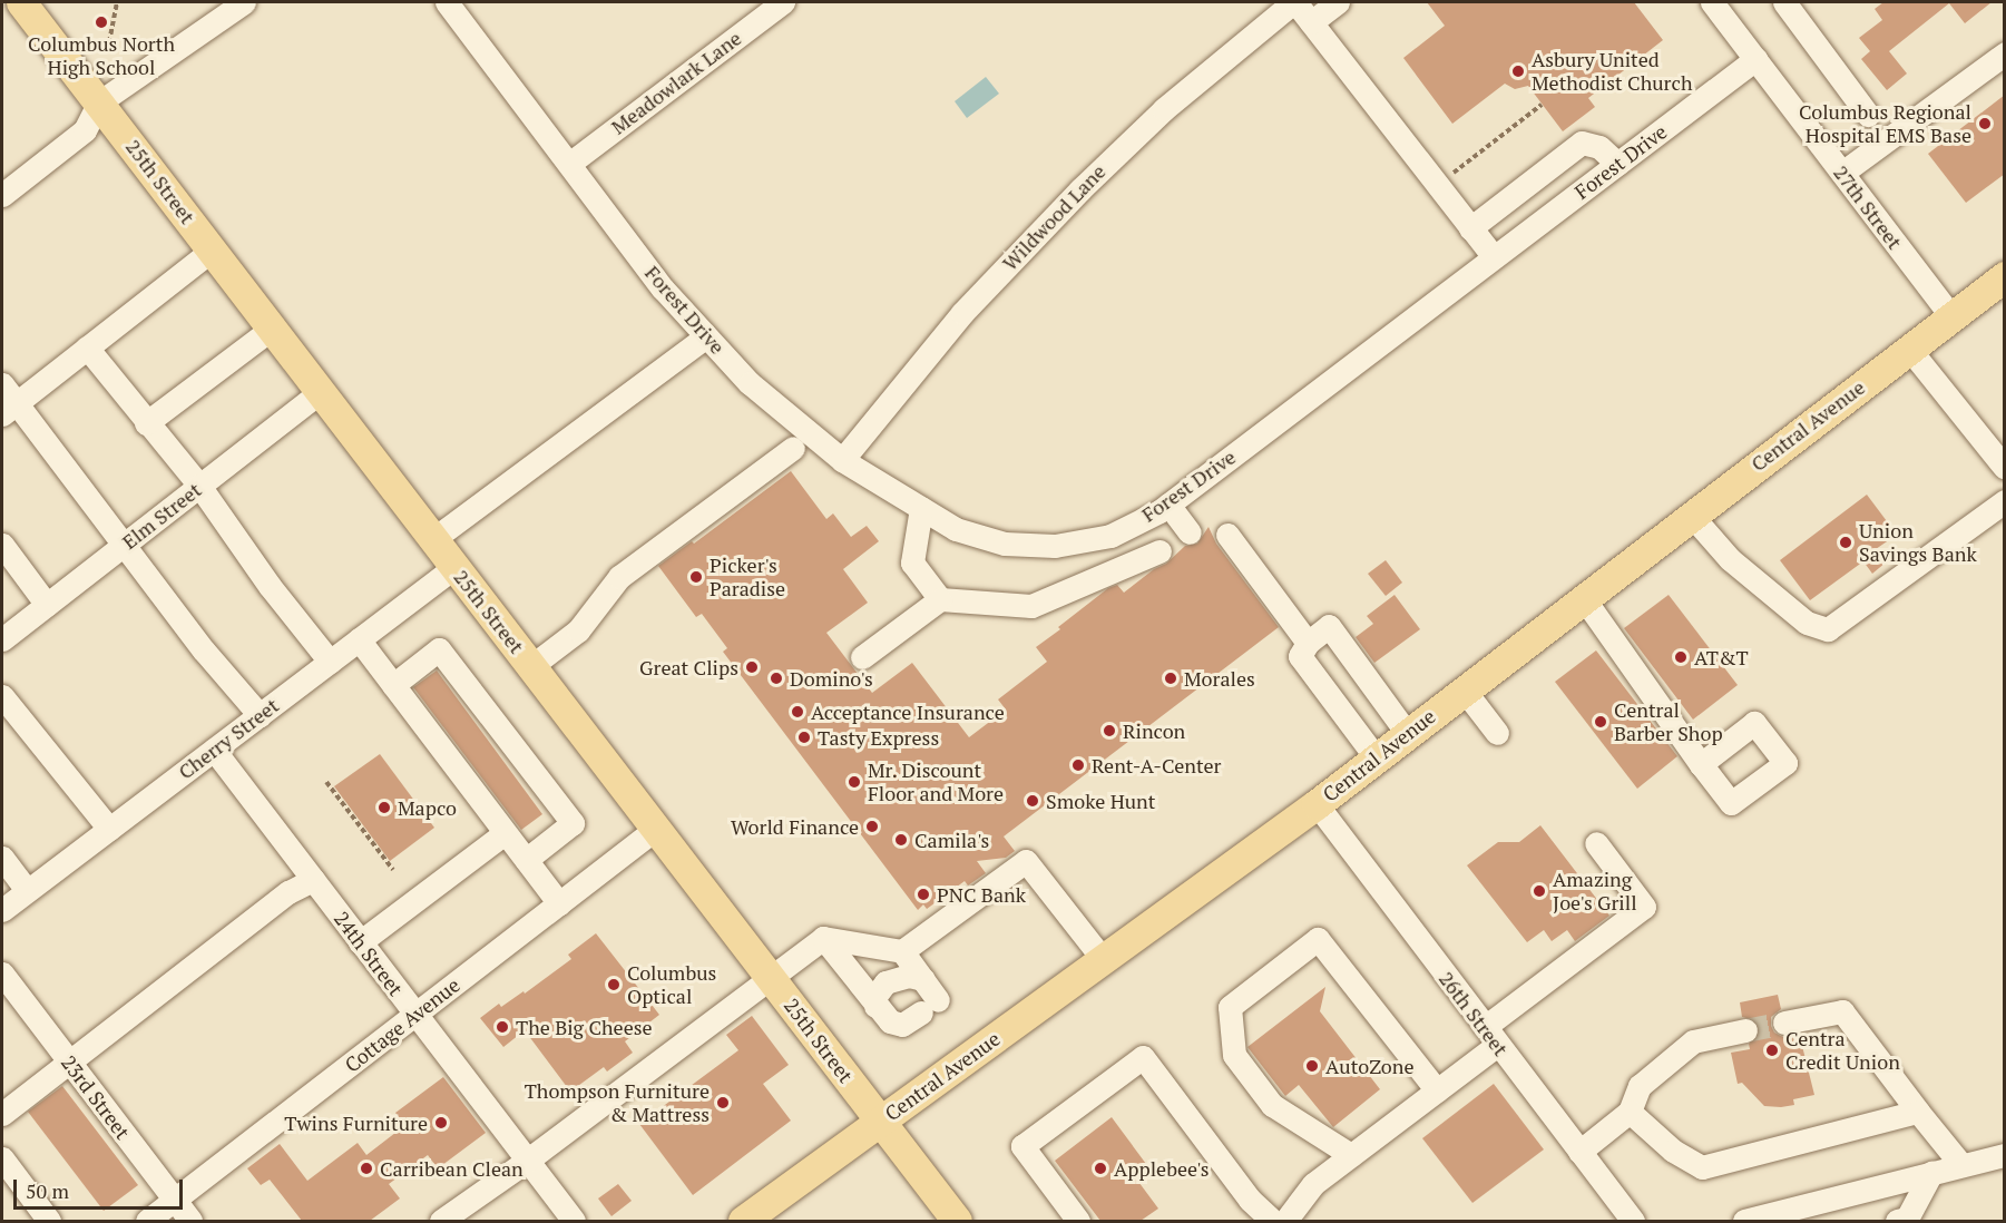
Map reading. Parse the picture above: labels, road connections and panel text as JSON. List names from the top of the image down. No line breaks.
{"streets":{"main road":["25th Street","Central Avenue"],"street":["Meadowlark Lane","Forest Drive","27th Street","Wildwood Lane","Elm Street","Cherry Street","24th Street","26th Street","Cottage Avenue","23rd Street"]},"crossings":[["Meadowlark Lane","Forest Drive"],["Forest Drive","27th Street"],["Forest Drive","Wildwood Lane"],["25th Street","Central Avenue"],["25th Street","Elm Street"],["25th Street","Cherry Street"],["25th Street","Cottage Avenue"],["27th Street","Central Avenue"],["Central Avenue","26th Street"],["Cherry Street","24th Street"],["24th Street","Cottage Avenue"],["Cottage Avenue","23rd Street"]],"places":["Columbus North High School","Asbury United Methodist Church","Columbus Regional Hospital EMS Base","Union Savings Bank","Picker's Paradise","AT&T","Great Clips","Domino's","Morales","Acceptance Insurance","Central Barber Shop","Rincon","Tasty Express","Rent-A-Center","Mr. Discount Floor and More","Smoke Hunt","Mapco","World Finance","Camila's","Amazing Joe's Grill","PNC Bank","Columbus Optical","The Big Cheese","Centra Credit Union","AutoZone","Thompson Furniture & Mattress","Twins Furniture","Carribean Clean","Applebee's"],"scale_bar":"50 m"}
